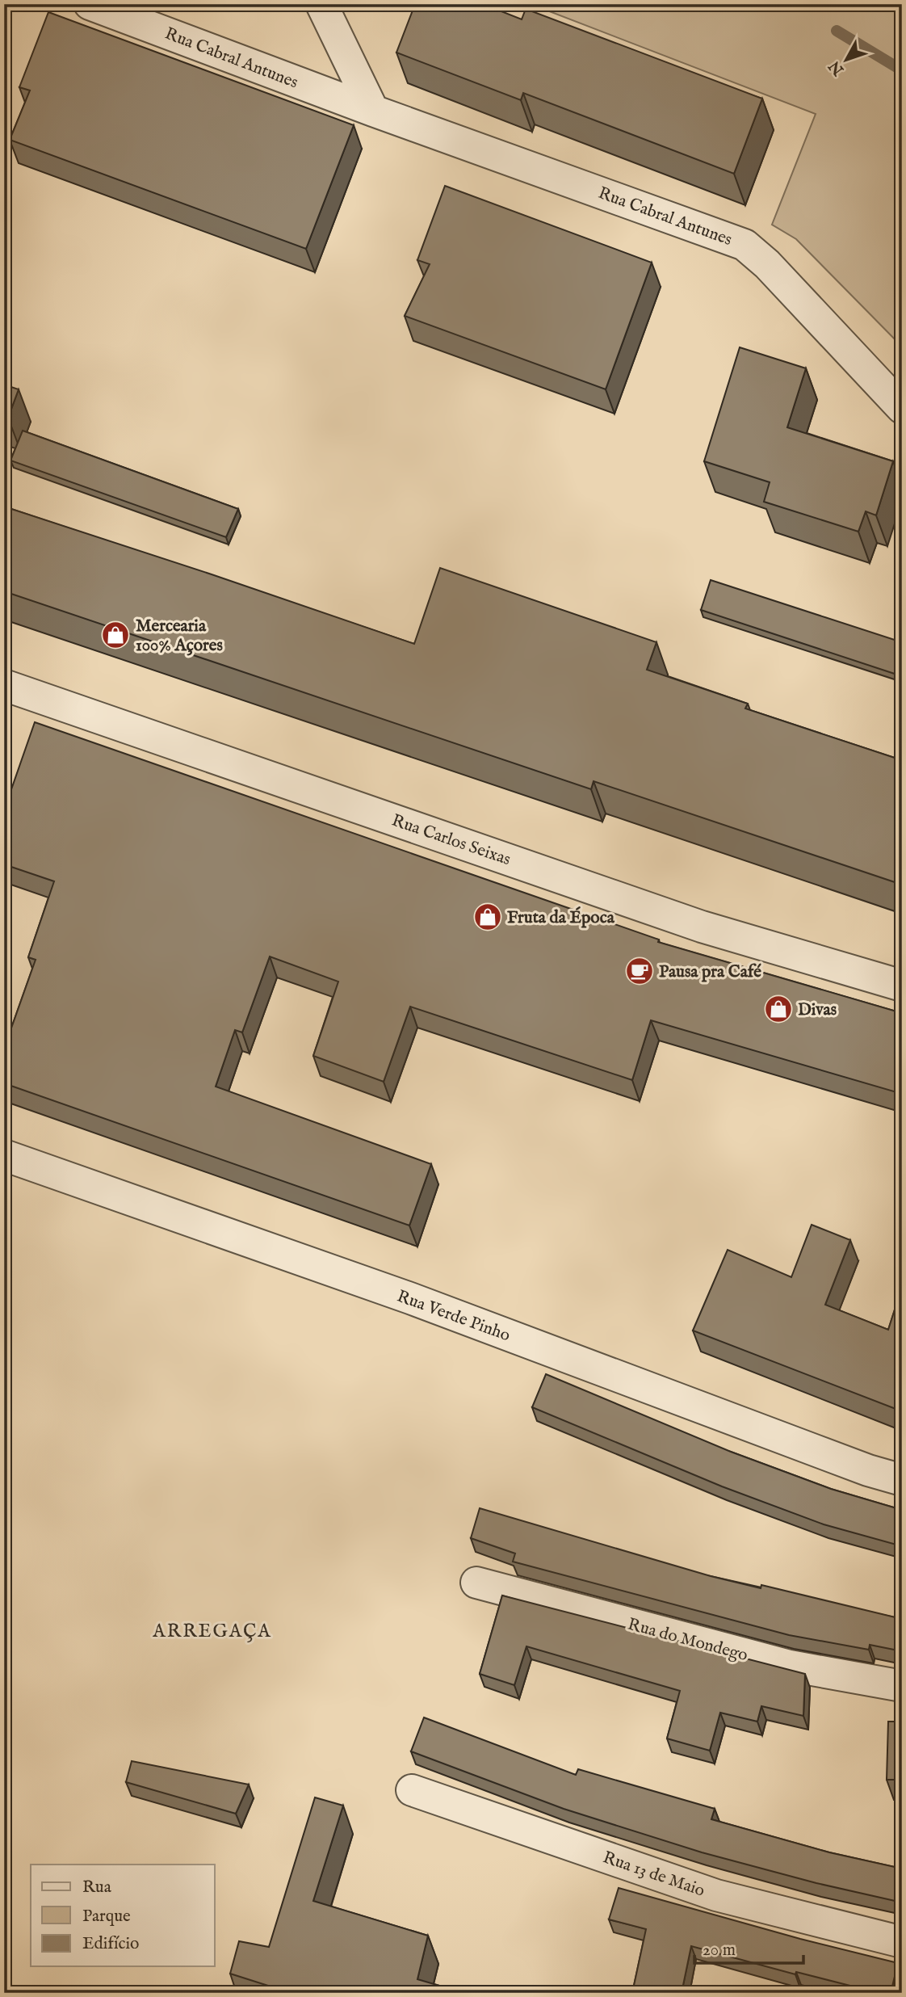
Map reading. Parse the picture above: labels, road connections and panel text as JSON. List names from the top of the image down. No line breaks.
{"streets":{"street":["Rua Cabral Antunes","Rua Carlos Seixas","Rua Verde Pinho","Rua do Mondego","Rua 13 de Maio"]},"districts":["ARREGAÇA"],"places":{"shop":["Mercearia 100% Açores","Fruta da Época","Divas"],"cafe":["Pausa pra Café"]},"legend":["Rua","Parque","Edifício"],"scale_bar":"20 m","north":"bottom left"}
